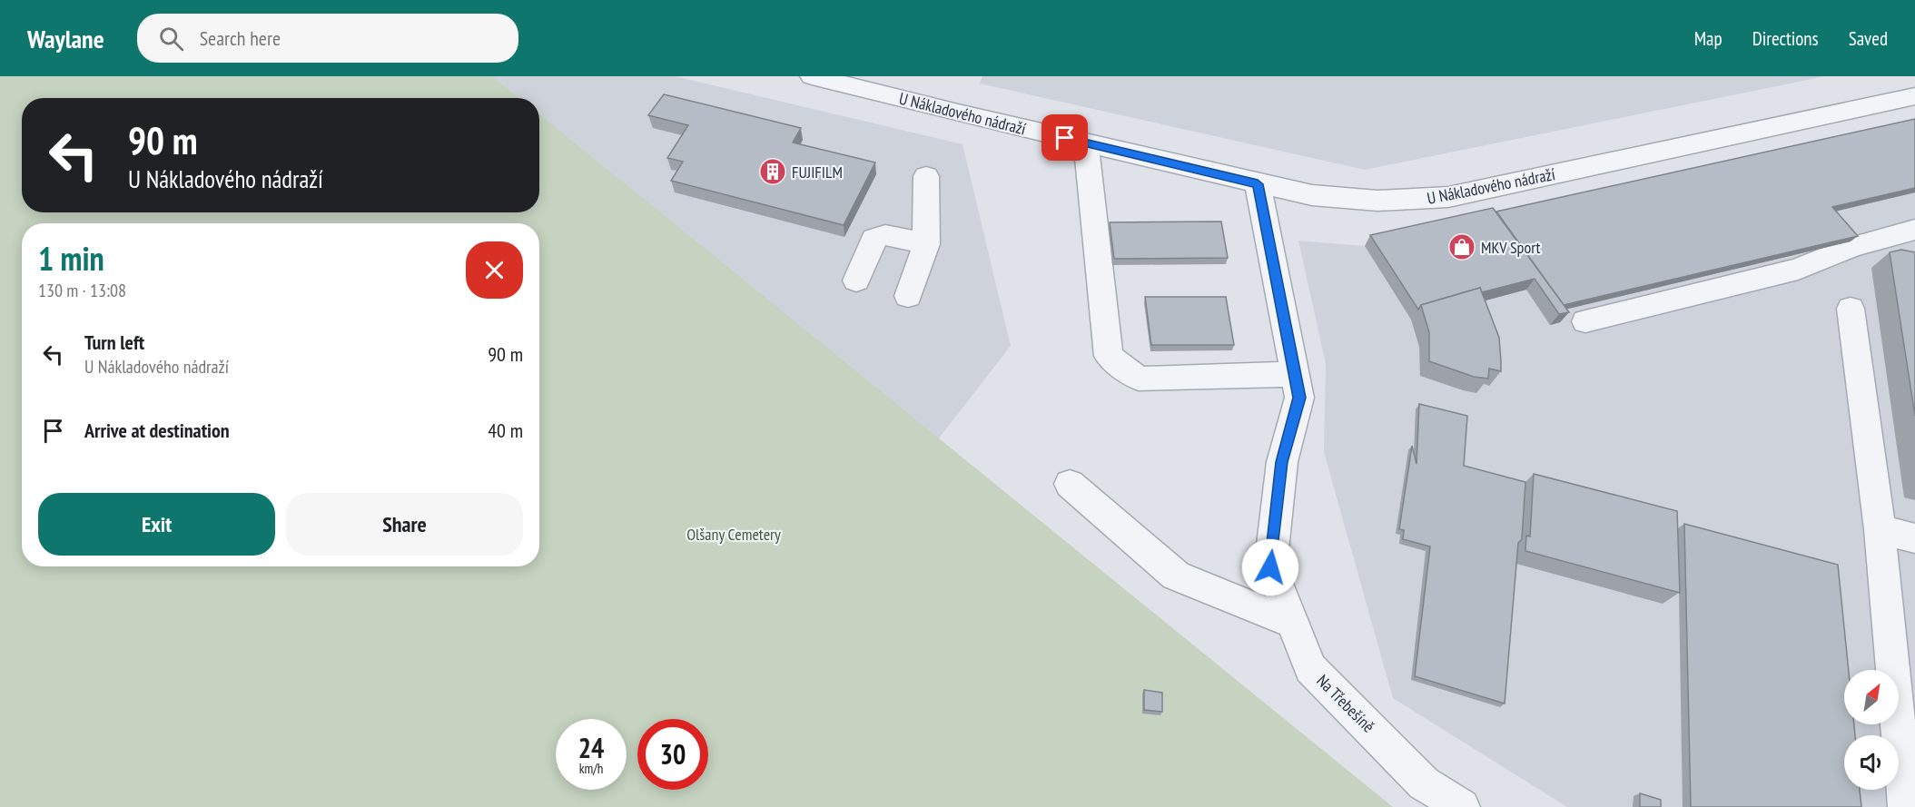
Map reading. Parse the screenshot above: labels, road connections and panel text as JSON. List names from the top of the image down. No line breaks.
{"streets":{"street":["U Nákladového nádraží","Na Třebešíně"]},"crossings":[["U Nákladového nádraží","Na Třebešíně"]],"parks":["Olšany Cemetery"],"places":{"building":["FUJIFILM"],"shop":["MKV Sport"]},"north":"top right","page":{"header":"Waylane","search":"Search here","nav":["Map","Directions","Saved"],"turn":["90 m","U Nákladového nádraží"],"heading":["1 min","130 m · 13:08"],"list":[{"name":"Turn left","note":"U Nákladového nádraží","value":"90 m"},{"name":"Arrive at destination","value":"40 m"}],"buttons":["Exit","Share"],"speed":"24 km/h","limit":"30"}}
